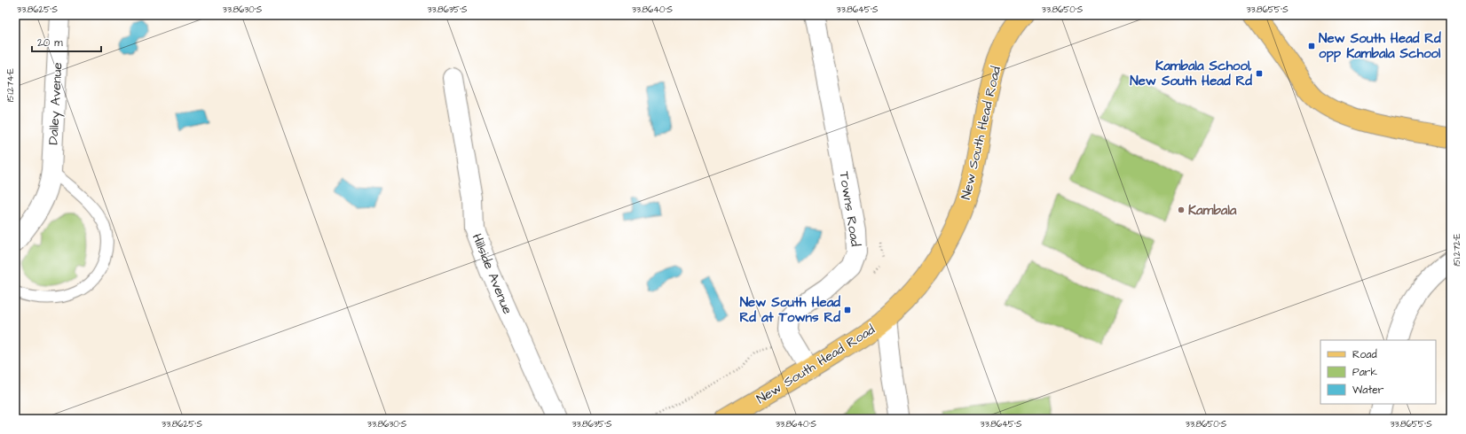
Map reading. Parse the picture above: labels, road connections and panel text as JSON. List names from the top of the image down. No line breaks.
{"streets":{"main road":["New South Head Road"],"street":["Dalley Avenue","Towns Road","Hillside Avenue"]},"crossings":[["New South Head Road","Towns Road"]],"places":{"transit":["New South Head Rd opp Kambala School","Kambala School, New South Head Rd","New South Head Rd at Towns Rd"],"other":["Kambala"]},"legend":["Road","Park","Water"],"scale_bar":"20 m","coordinates":["33.8625°S","33.8630°S","33.8635°S","33.8640°S","33.8645°S","33.8650°S","33.8655°S","151.274°E","151.272°E"]}
